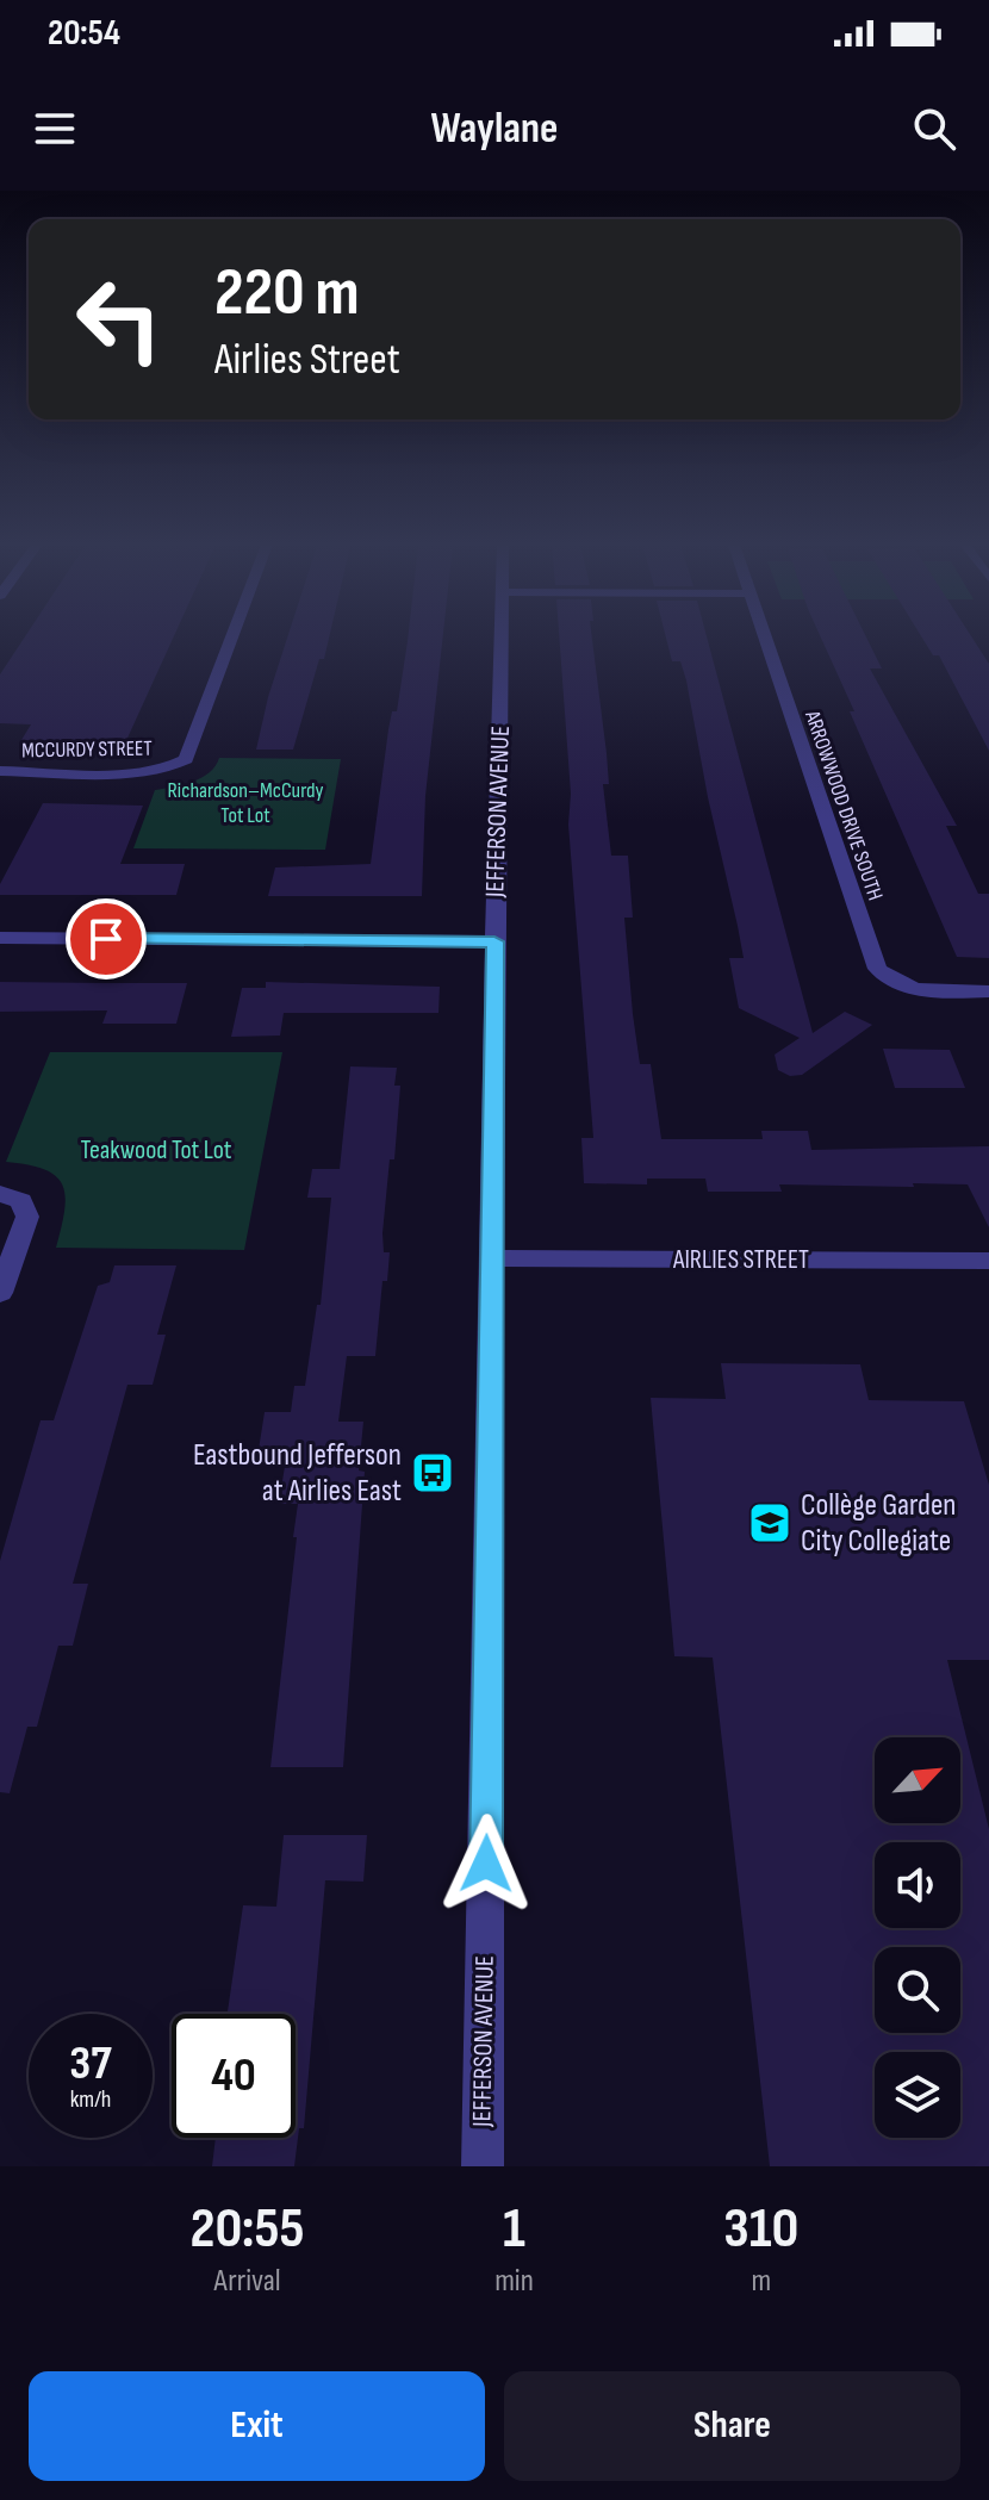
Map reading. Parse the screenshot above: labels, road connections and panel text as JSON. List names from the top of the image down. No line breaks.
{"streets":{"street":["MCCURDY STREET","ARROWWOOD DRIVE SOUTH","JEFFERSON AVENUE","AIRLIES STREET"]},"crossings":[["JEFFERSON AVENUE","AIRLIES STREET"]],"parks":["Richardson–McCurdy Tot Lot","Teakwood Tot Lot"],"places":{"bus stop":["Eastbound Jefferson at Airlies East"],"school or university":["Collège Garden City Collegiate"]},"north":"top right","page":{"status":"20:54","header":"Waylane","turn":["220 m","Airlies Street"],"speed":"37 km/h","limit":"40","eta":["20:55","Arrival","1","min","310","m"],"buttons":["Exit","Share"]}}
